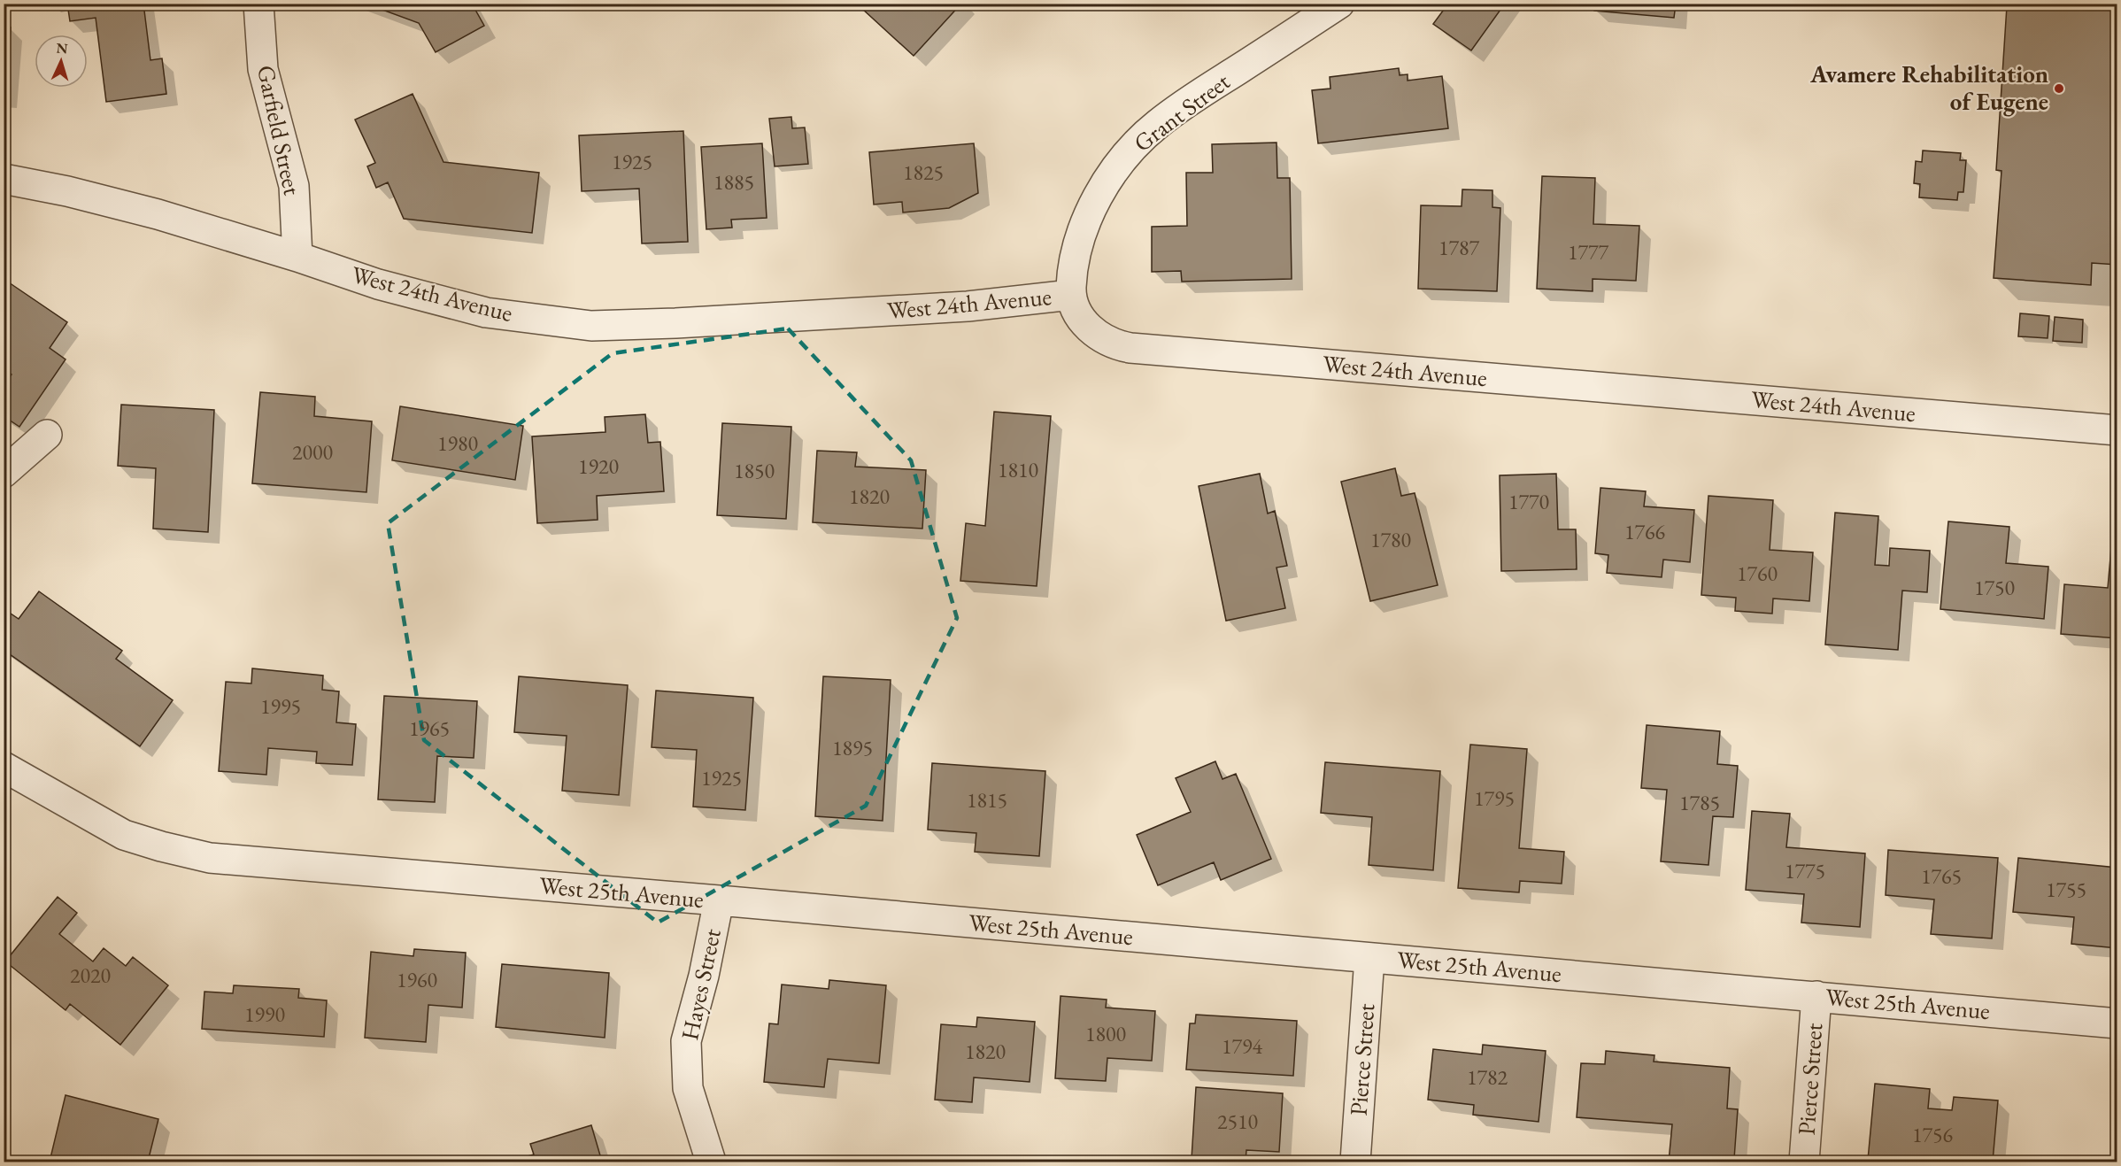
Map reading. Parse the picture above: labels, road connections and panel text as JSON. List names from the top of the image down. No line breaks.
{"streets":{"street":["Grant Street","Garfield Street","West 24th Avenue","West 25th Avenue","Hayes Street","Pierce Street"]},"crossings":[["Grant Street","West 24th Avenue"],["Garfield Street","West 24th Avenue"],["West 25th Avenue","Hayes Street"],["West 25th Avenue","Pierce Street"]],"places":["Avamere Rehabilitation of Eugene"],"house_numbers":["1925","1825","1885","1787","1777","1980","2000","1920","1810","1850","1820","1770","1766","1780","1760","1750","1995","1965","1895","1925","1795","1815","1785","1775","1765","1755","2020","1960","1990","1800","1794","1820","1782","2510","1756"],"north":"top"}
